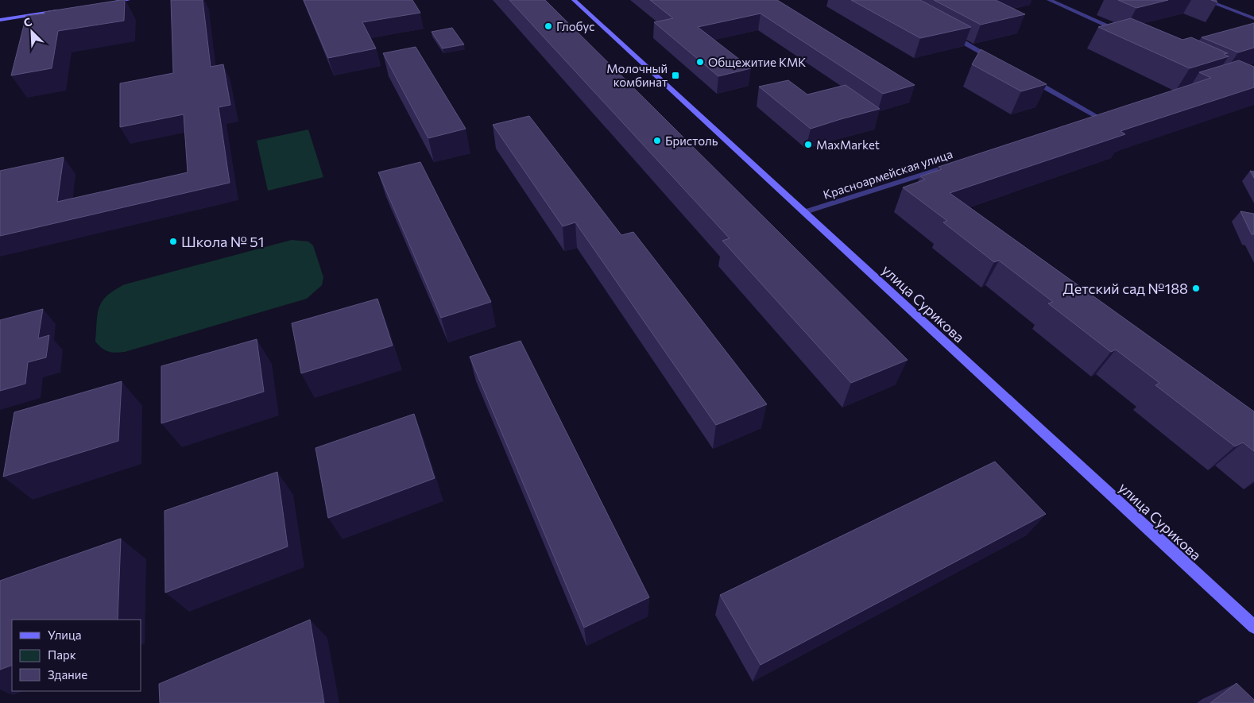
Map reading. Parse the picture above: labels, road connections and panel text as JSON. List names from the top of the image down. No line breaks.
{"streets":{"street":["Красноармейская улица","улица Сурикова"]},"crossings":[["Красноармейская улица","улица Сурикова"]],"places":{"other":["Глобус","Общежитие КМК","Бристоль","MaxMarket","Школа № 51","Детский сад №188"],"transit":["Молочный комбинат"]},"legend":["Улица","Парк","Здание"],"north":"top left"}
